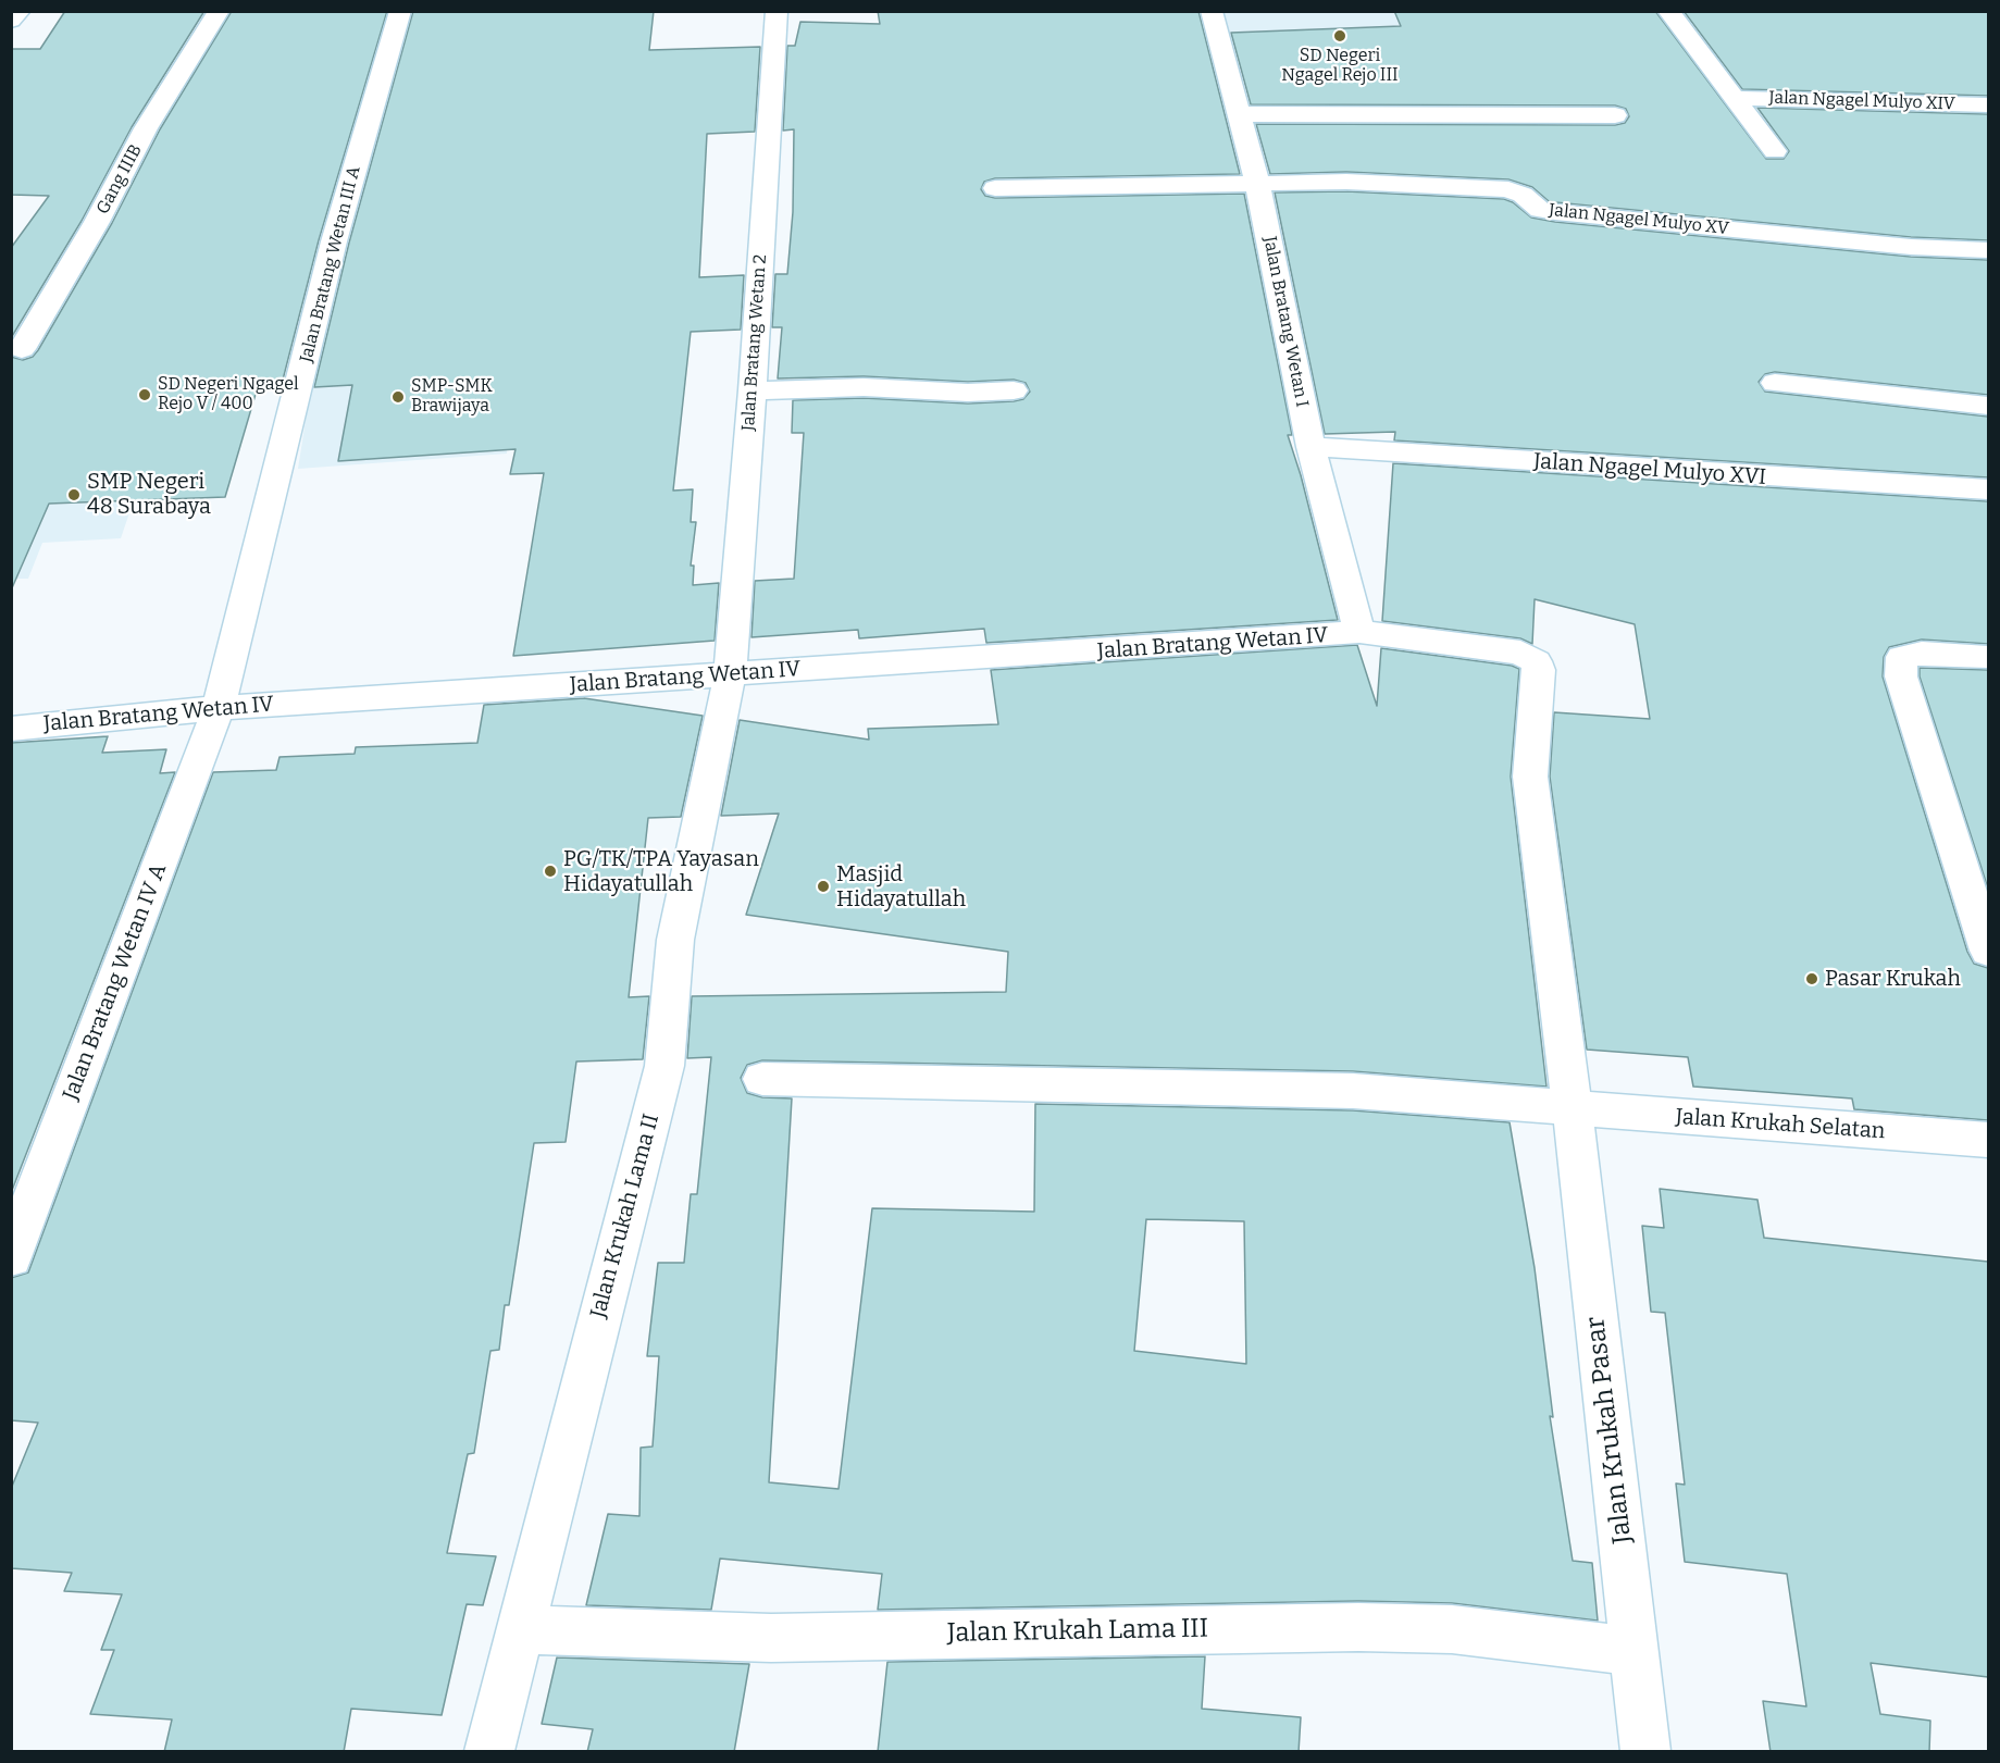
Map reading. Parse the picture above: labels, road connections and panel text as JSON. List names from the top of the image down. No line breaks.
{"streets":{"street":["Jalan Ngagel Mulyo XIV","Gang IIIB","Jalan Ngagel Mulyo XV","Jalan Bratang Wetan III A","Jalan Bratang Wetan I","Jalan Bratang Wetan 2","Jalan Ngagel Mulyo XVI","Jalan Bratang Wetan IV","Jalan Bratang Wetan IV A","Jalan Krukah Selatan","Jalan Krukah Lama II","Jalan Krukah Pasar","Jalan Krukah Lama III"]},"crossings":[["Jalan Ngagel Mulyo XV","Jalan Bratang Wetan I"],["Jalan Bratang Wetan III A","Jalan Bratang Wetan IV"],["Jalan Bratang Wetan III A","Jalan Bratang Wetan IV A"],["Jalan Bratang Wetan I","Jalan Ngagel Mulyo XVI"],["Jalan Bratang Wetan I","Jalan Bratang Wetan IV"],["Jalan Bratang Wetan 2","Jalan Bratang Wetan IV"],["Jalan Bratang Wetan 2","Jalan Krukah Lama II"],["Jalan Bratang Wetan IV","Jalan Bratang Wetan IV A"],["Jalan Bratang Wetan IV","Jalan Krukah Selatan"],["Jalan Bratang Wetan IV","Jalan Krukah Lama II"],["Jalan Bratang Wetan IV","Jalan Krukah Pasar"],["Jalan Krukah Selatan","Jalan Krukah Pasar"],["Jalan Krukah Lama II","Jalan Krukah Lama III"],["Jalan Krukah Pasar","Jalan Krukah Lama III"]],"places":["SD Negeri Ngagel Rejo III","SD Negeri Ngagel Rejo V / 400","SMP-SMK Brawijaya","SMP Negeri 48 Surabaya","PG/TK/TPA Yayasan Hidayatullah","Masjid Hidayatullah","Pasar Krukah"]}
